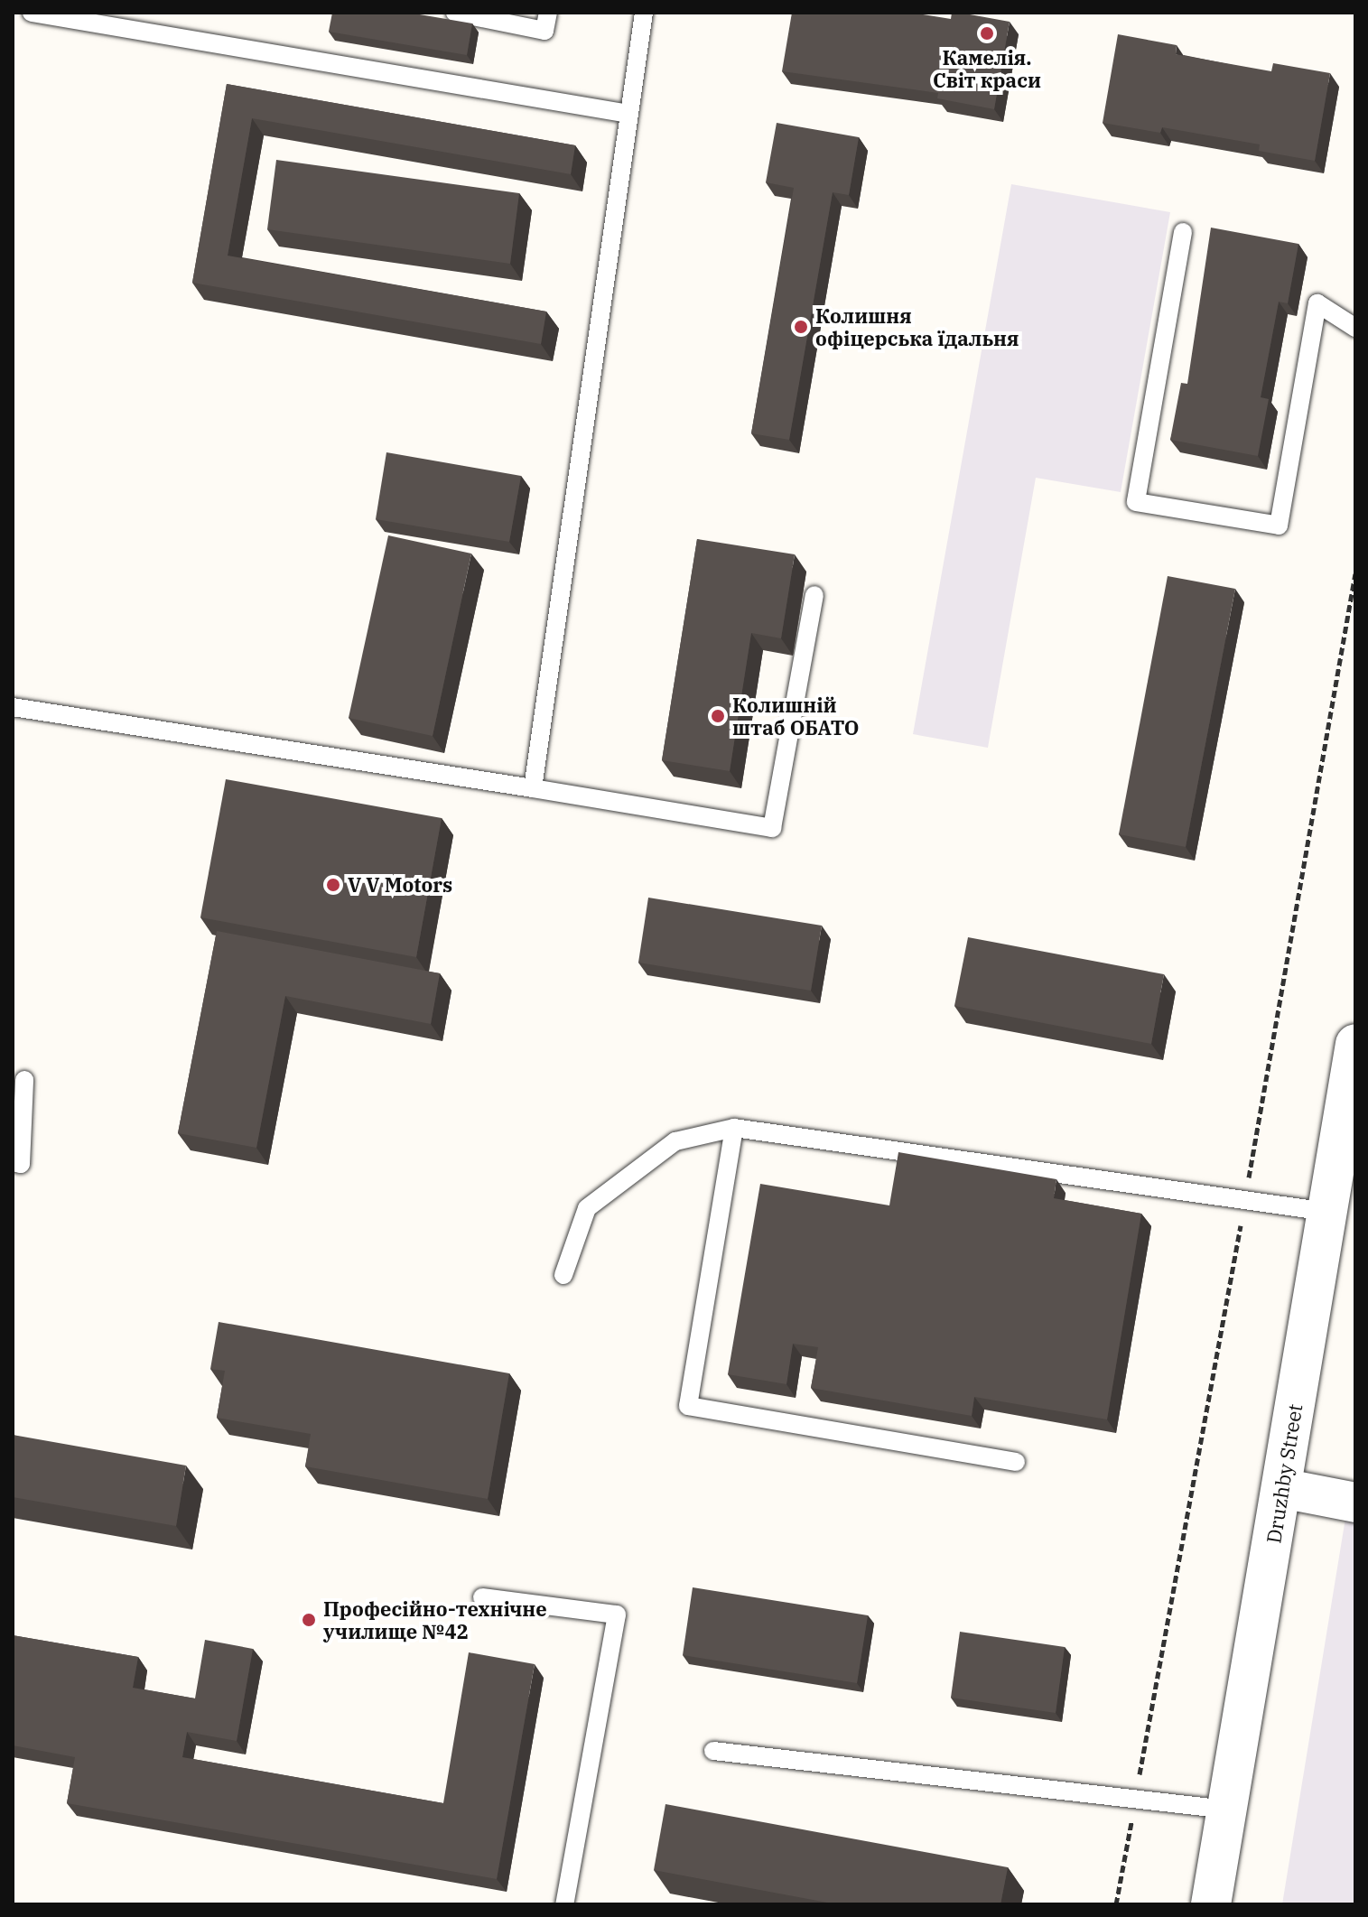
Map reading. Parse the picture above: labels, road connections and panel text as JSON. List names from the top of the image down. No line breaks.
{"streets":{"street":["Druzhby Street"]},"places":["Камелія. Світ краси","Колишня офіцерська їдальня","Колишній штаб ОБАТО","V V Motors","Професійно-технічне училище №42"]}
